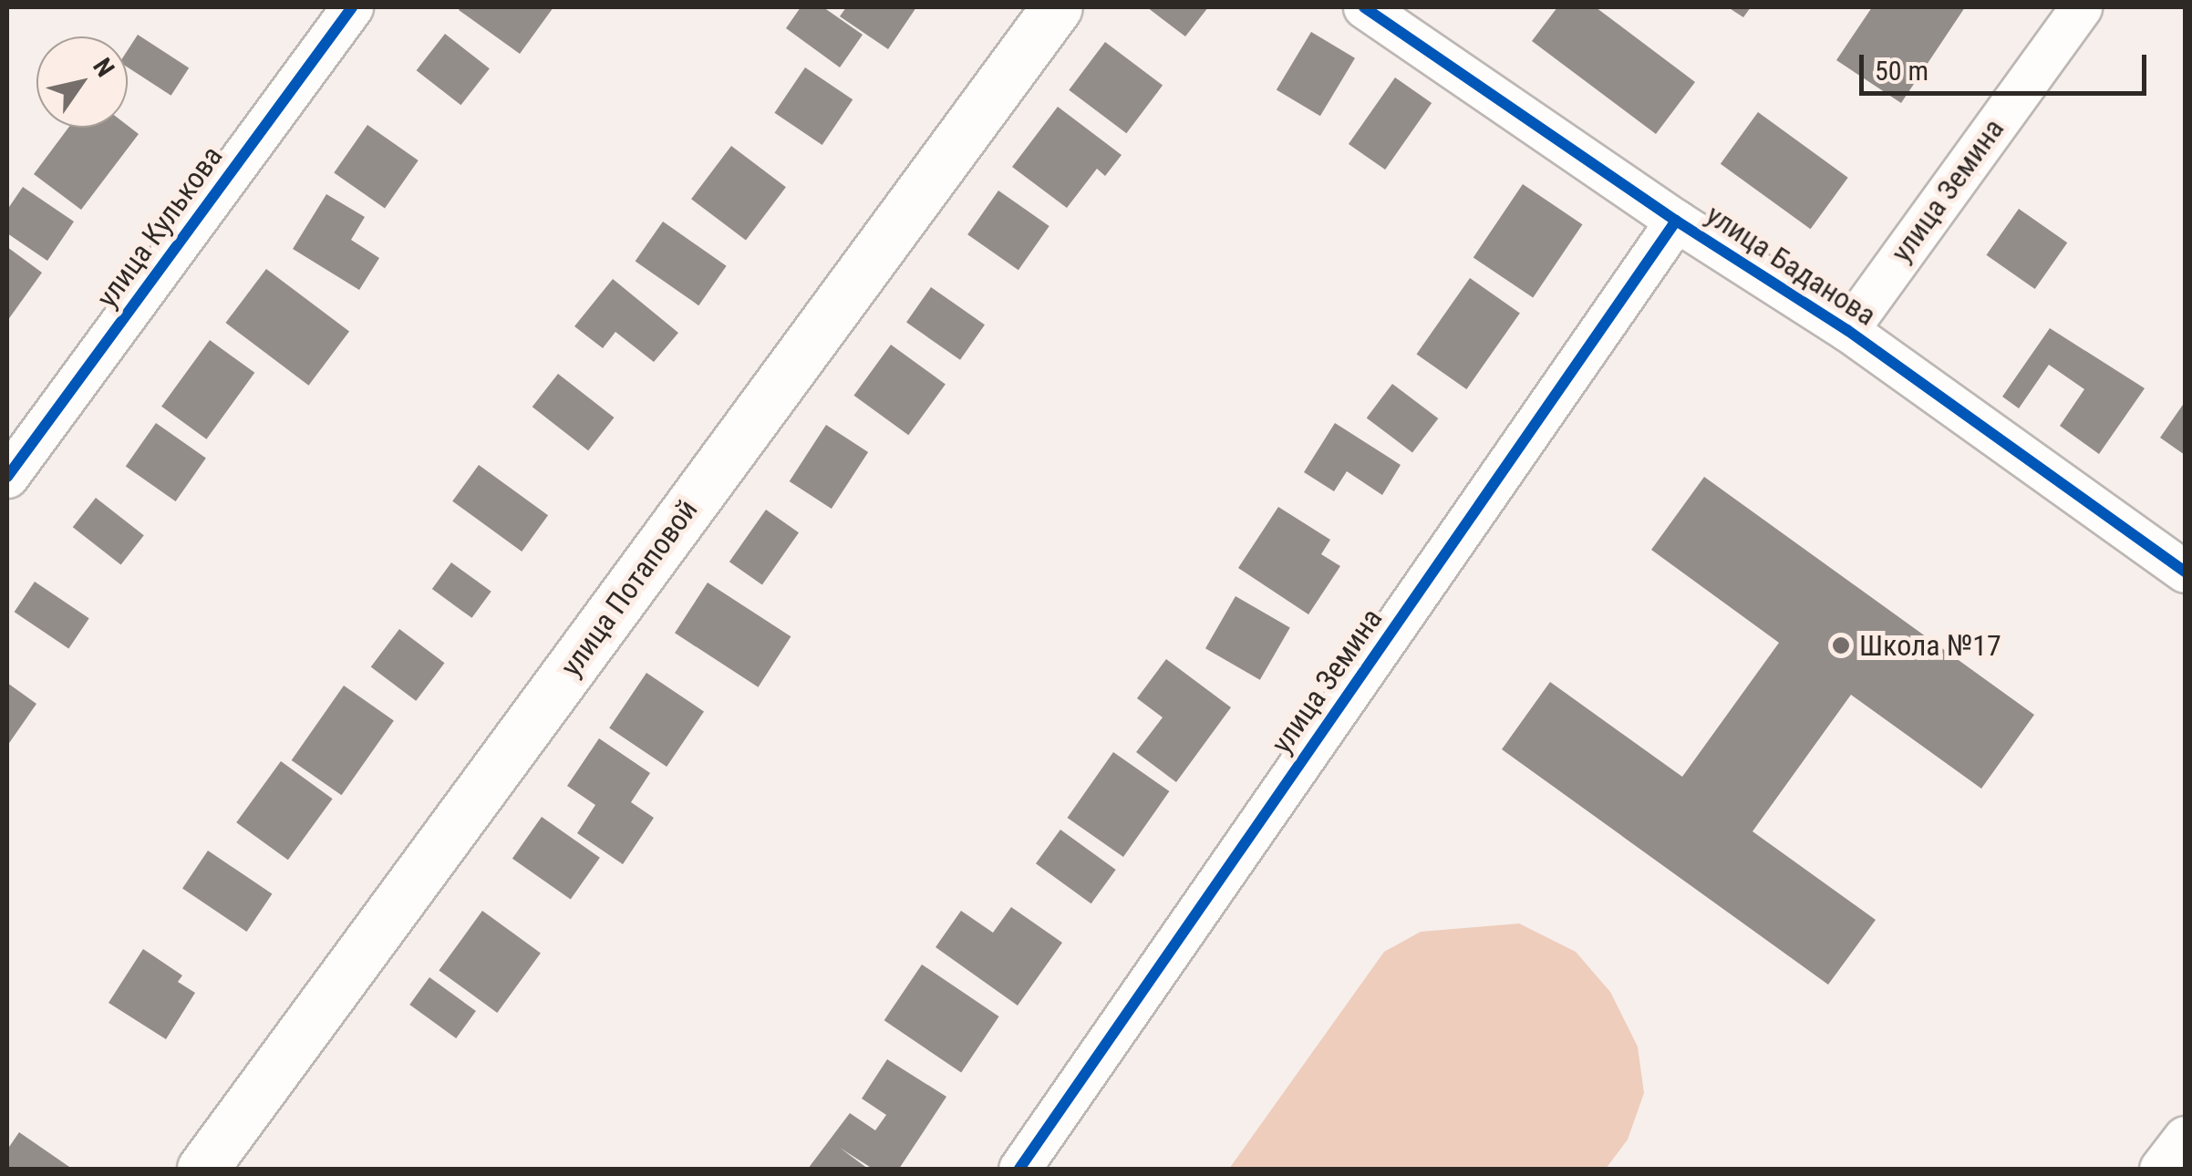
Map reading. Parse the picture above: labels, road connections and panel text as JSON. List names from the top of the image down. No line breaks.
{"streets":{"main road":["улица Потаповой"],"street":["улица Земина","улица Кулькова","улица Баданова"]},"crossings":[["улица Земина","улица Баданова"]],"places":["Школа №17"],"scale_bar":"50 m","north":"top right"}
